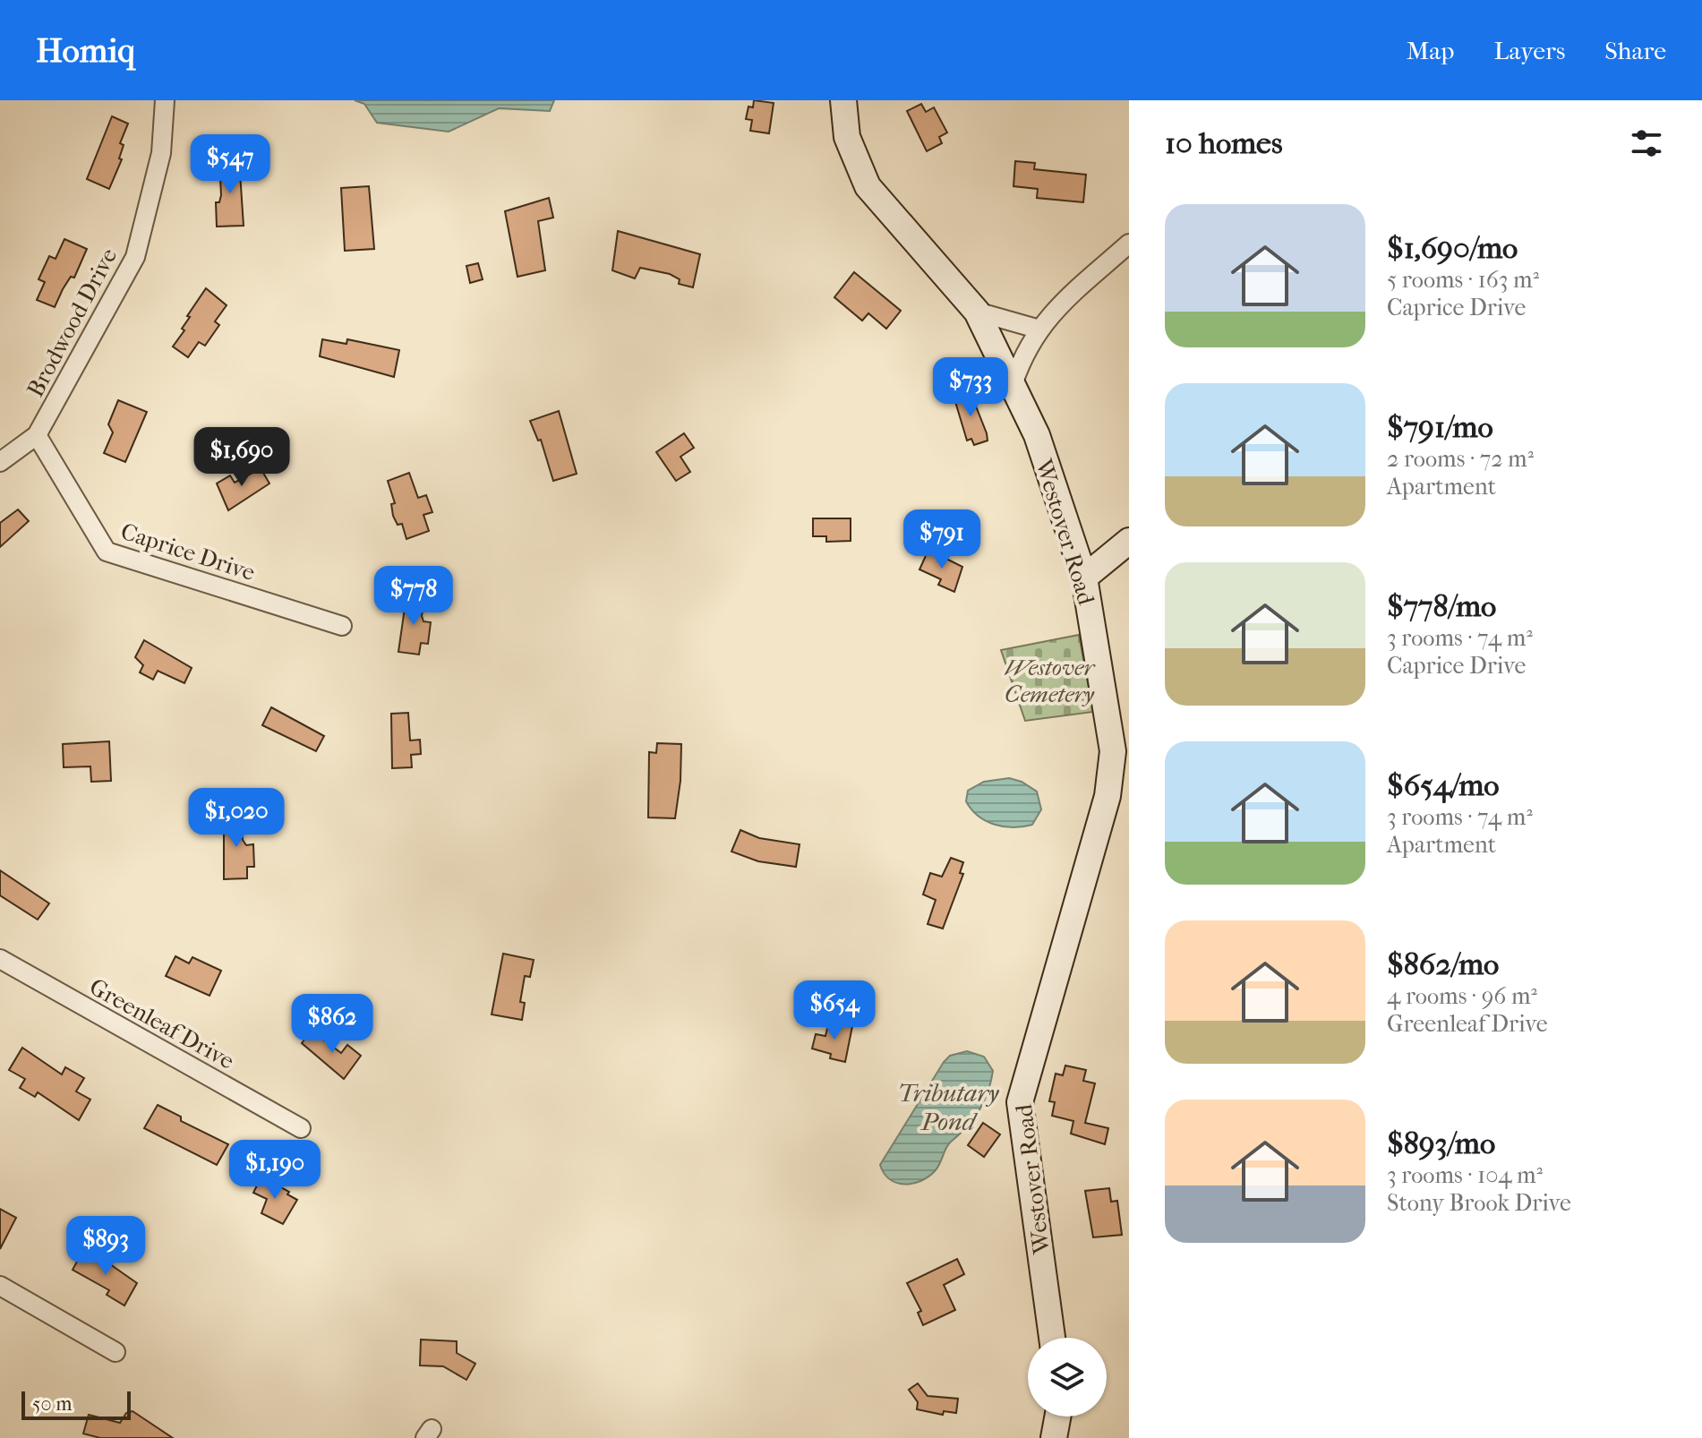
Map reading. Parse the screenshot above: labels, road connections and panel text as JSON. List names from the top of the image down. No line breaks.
{"streets":{"street":["Brodwood Drive","Westover Road","Caprice Drive","Greenleaf Drive"]},"crossings":[["Brodwood Drive","Caprice Drive"]],"water":["Tributary Pond"],"parks":["Westover Cemetery"],"scale_bar":"50 m","page":{"header":"Homiq","nav":["Map","Layers","Share"],"heading":"10 homes","price":["$547","$733","$1,690","$791","$778","$1,020","$654","$862","$1,190","$893"],"list":[{"name":"$1,690/mo","note":"5 rooms · 163 m² · Caprice Drive"},{"name":"$791/mo","note":"2 rooms · 72 m² · Apartment"},{"name":"$778/mo","note":"3 rooms · 74 m² · Caprice Drive"},{"name":"$654/mo","note":"3 rooms · 74 m² · Apartment"},{"name":"$862/mo","note":"4 rooms · 96 m² · Greenleaf Drive"},{"name":"$893/mo","note":"3 rooms · 104 m² · Stony Brook Drive"}],"scale":"50 m"}}
